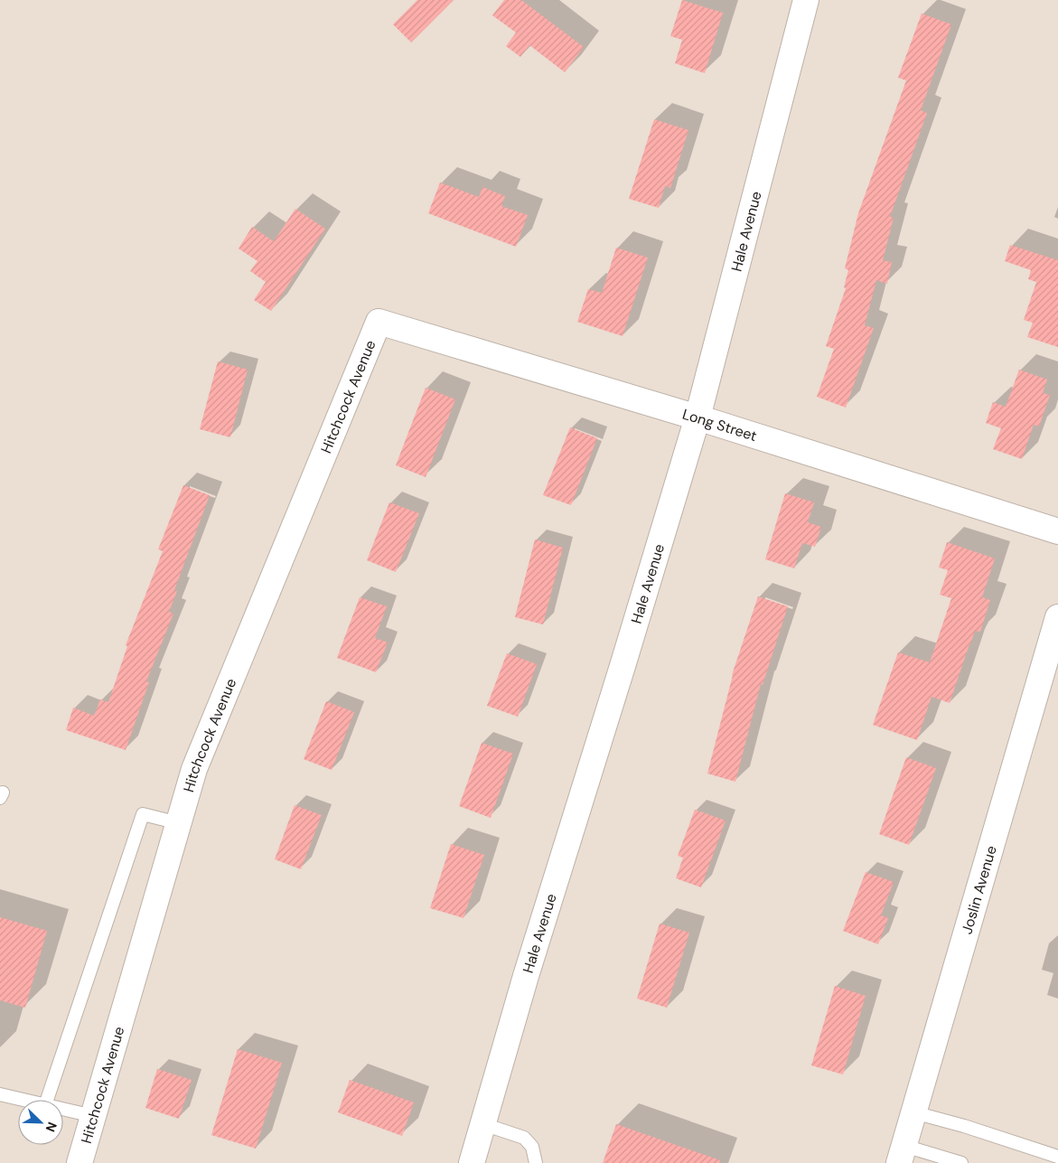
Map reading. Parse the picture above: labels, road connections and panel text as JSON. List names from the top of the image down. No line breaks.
{"streets":{"street":["Hale Avenue","Hitchcock Avenue","Long Street","Joslin Avenue"]},"crossings":[["Hale Avenue","Long Street"],["Hitchcock Avenue","Long Street"]],"north":"bottom right"}
